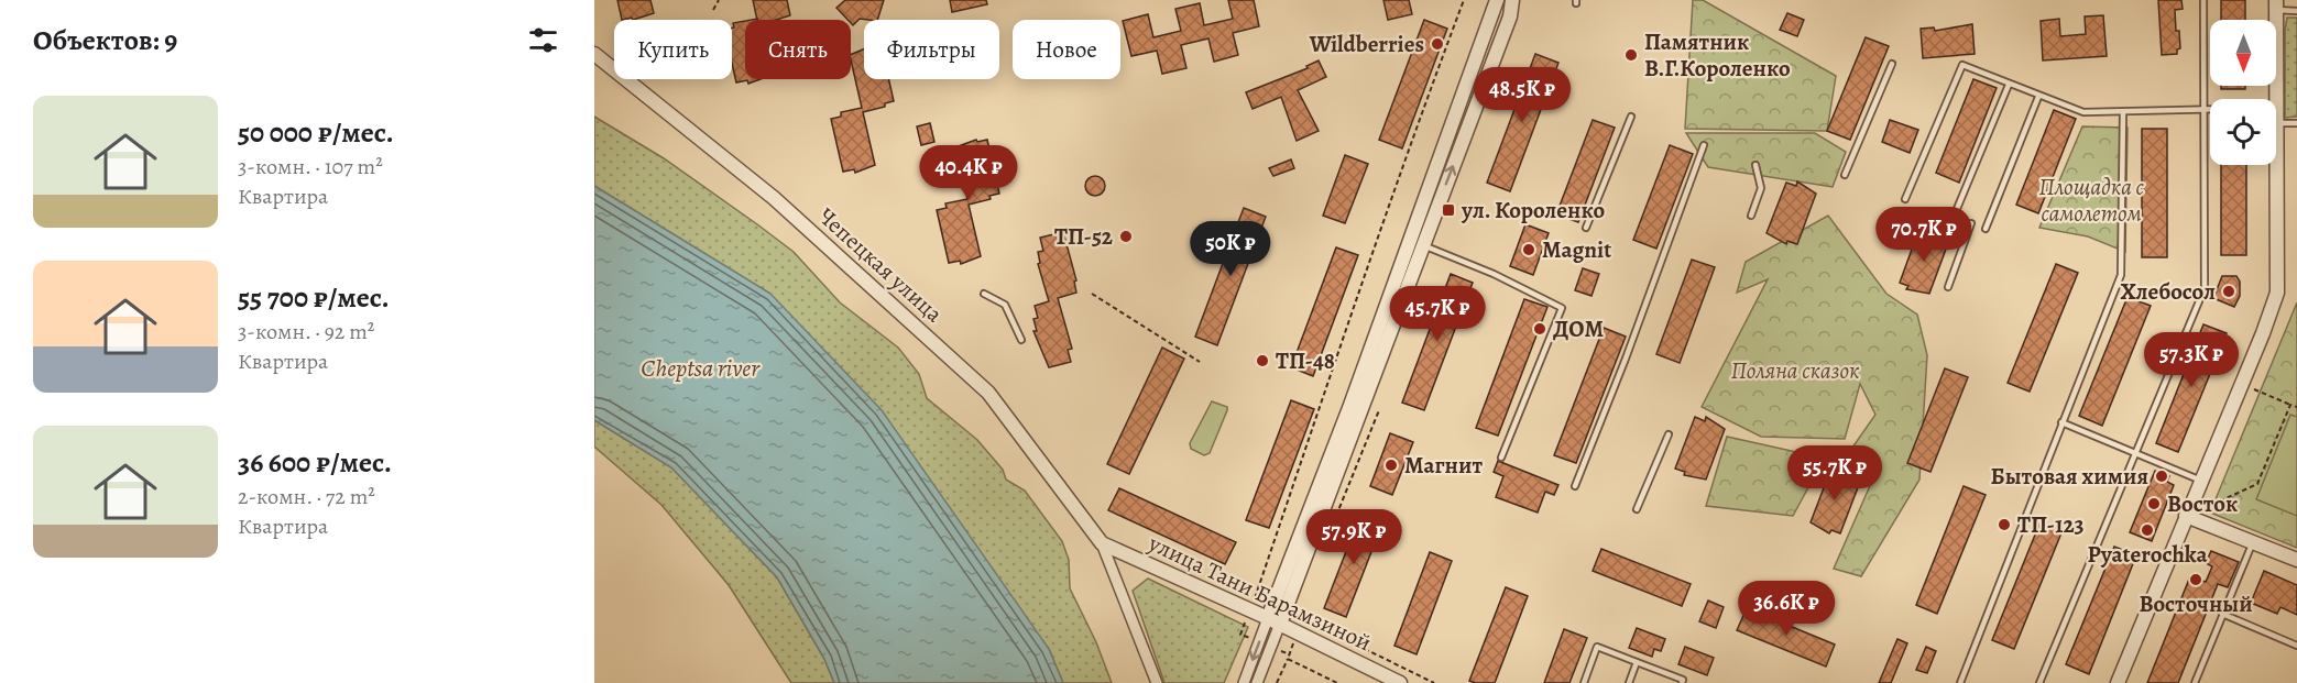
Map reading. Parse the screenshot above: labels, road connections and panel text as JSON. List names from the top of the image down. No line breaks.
{"streets":{"street":["Чепецкая улица","улица Тани Барамзиной"]},"crossings":[["Чепецкая улица","улица Тани Барамзиной"]],"water":["Cheptsa river"],"parks":["Площадка с самолетом","Поляна сказок"],"places":{"other":["Wildberries","Памятник В.Г.Короленко","ТП-52","Magnit","Хлебосол","ДОМ","ТП-48","Магнит","Бытовая химия","Восток","ТП-123","Pyaterochka","Восточный"],"transit":["ул. Короленко"]},"north":"bottom","page":{"heading":"Объектов: 9","chip":["Купить","Снять","Фильтры","Новое"],"price":["48.5K ₽","40.4K ₽","70.7K ₽","50K ₽","45.7K ₽","57.3K ₽","55.7K ₽","57.9K ₽","36.6K ₽"],"list":[{"name":"50 000 ₽/мес.","note":"3-комн. · 107 m² · Квартира"},{"name":"55 700 ₽/мес.","note":"3-комн. · 92 m² · Квартира"},{"name":"36 600 ₽/мес.","note":"2-комн. · 72 m² · Квартира"}]}}
